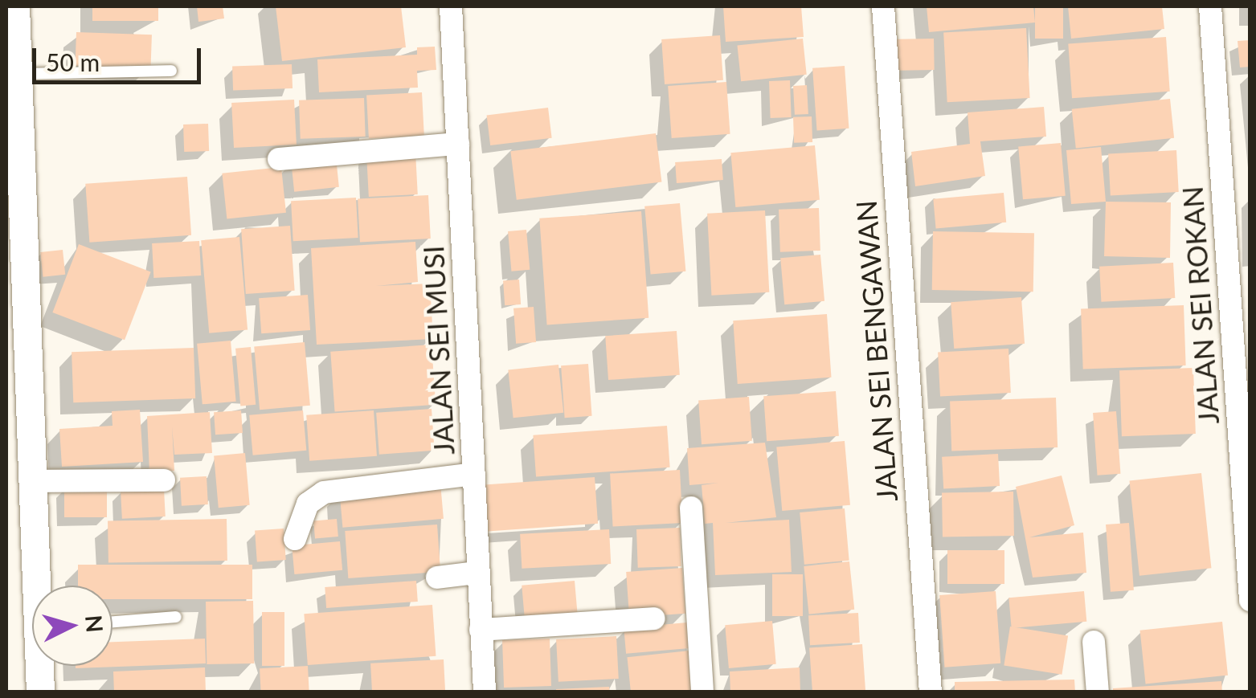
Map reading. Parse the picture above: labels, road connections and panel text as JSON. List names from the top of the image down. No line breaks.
{"streets":{"street":["JALAN SEI ROKAN","JALAN SEI MUSI","JALAN SEI BENGAWAN"]},"scale_bar":"50 m","north":"right"}
